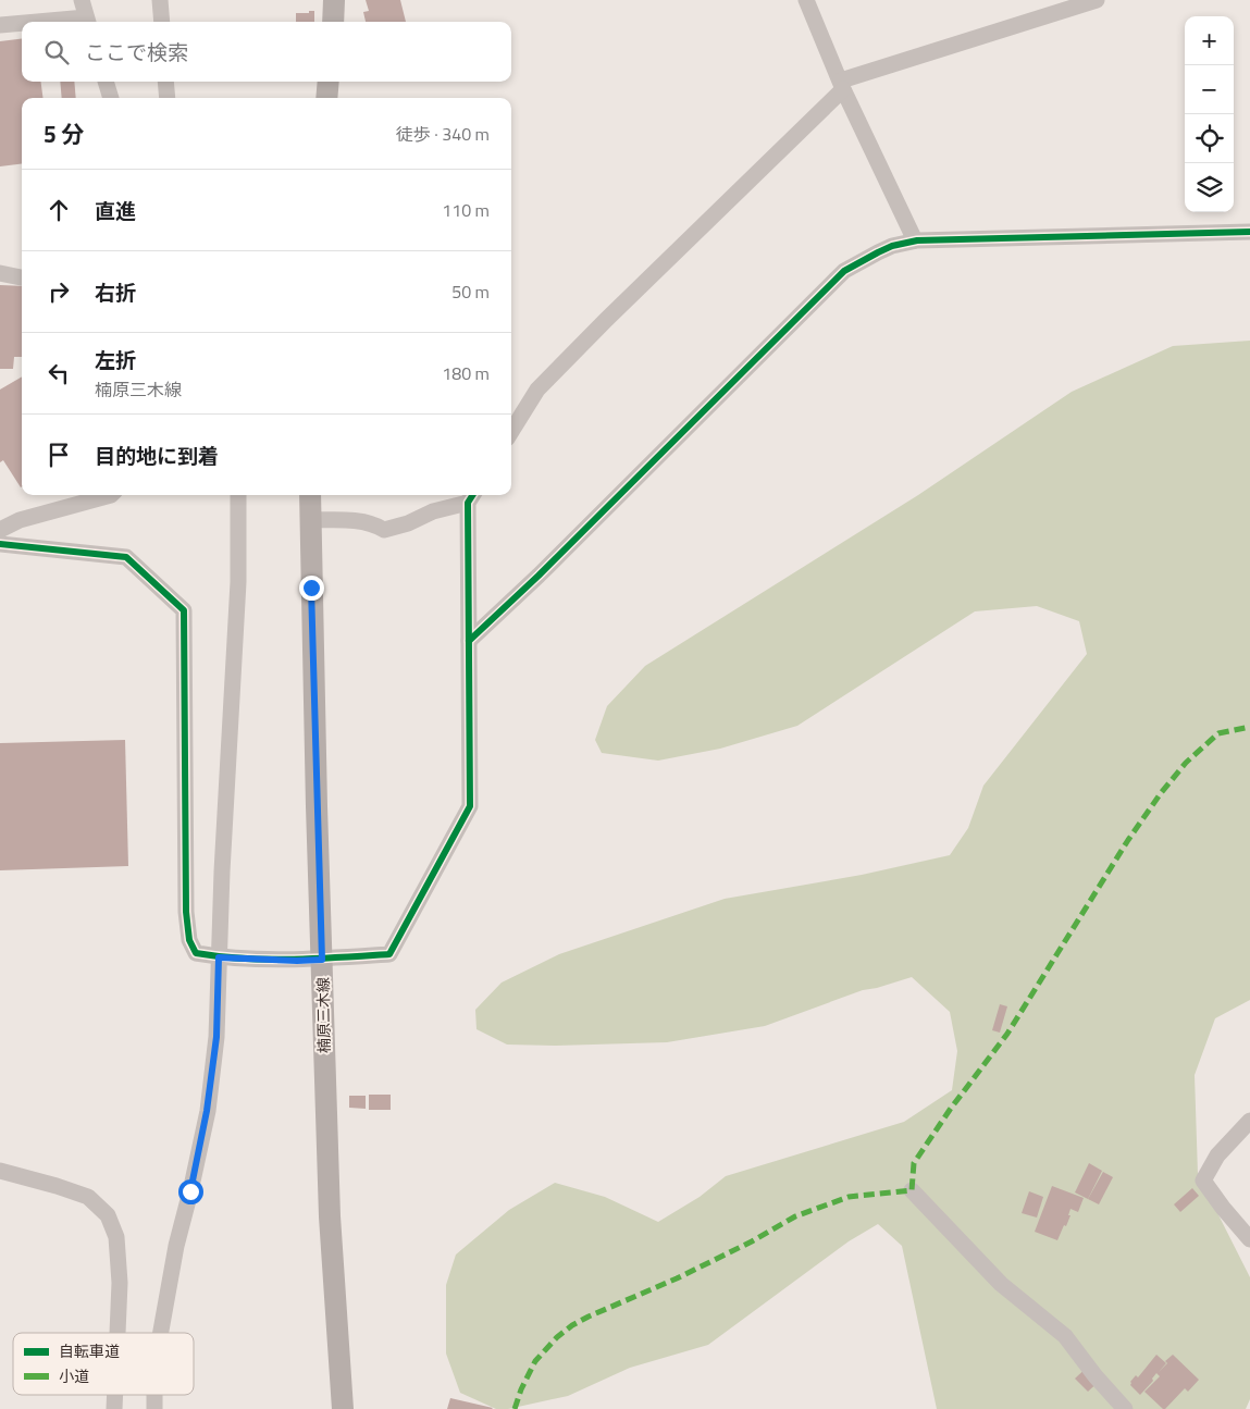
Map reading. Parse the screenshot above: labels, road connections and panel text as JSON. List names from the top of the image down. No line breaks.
{"streets":{"main road":["楠原三木線"]},"legend":["自転車道","小道"],"page":{"map_buttons":["+","−"],"search":"ここで検索","heading":["5 分","徒歩 · 340 m"],"list":[["直進","110 m"],["右折","50 m"],["左折","楠原三木線","180 m"],"目的地に到着"]}}
